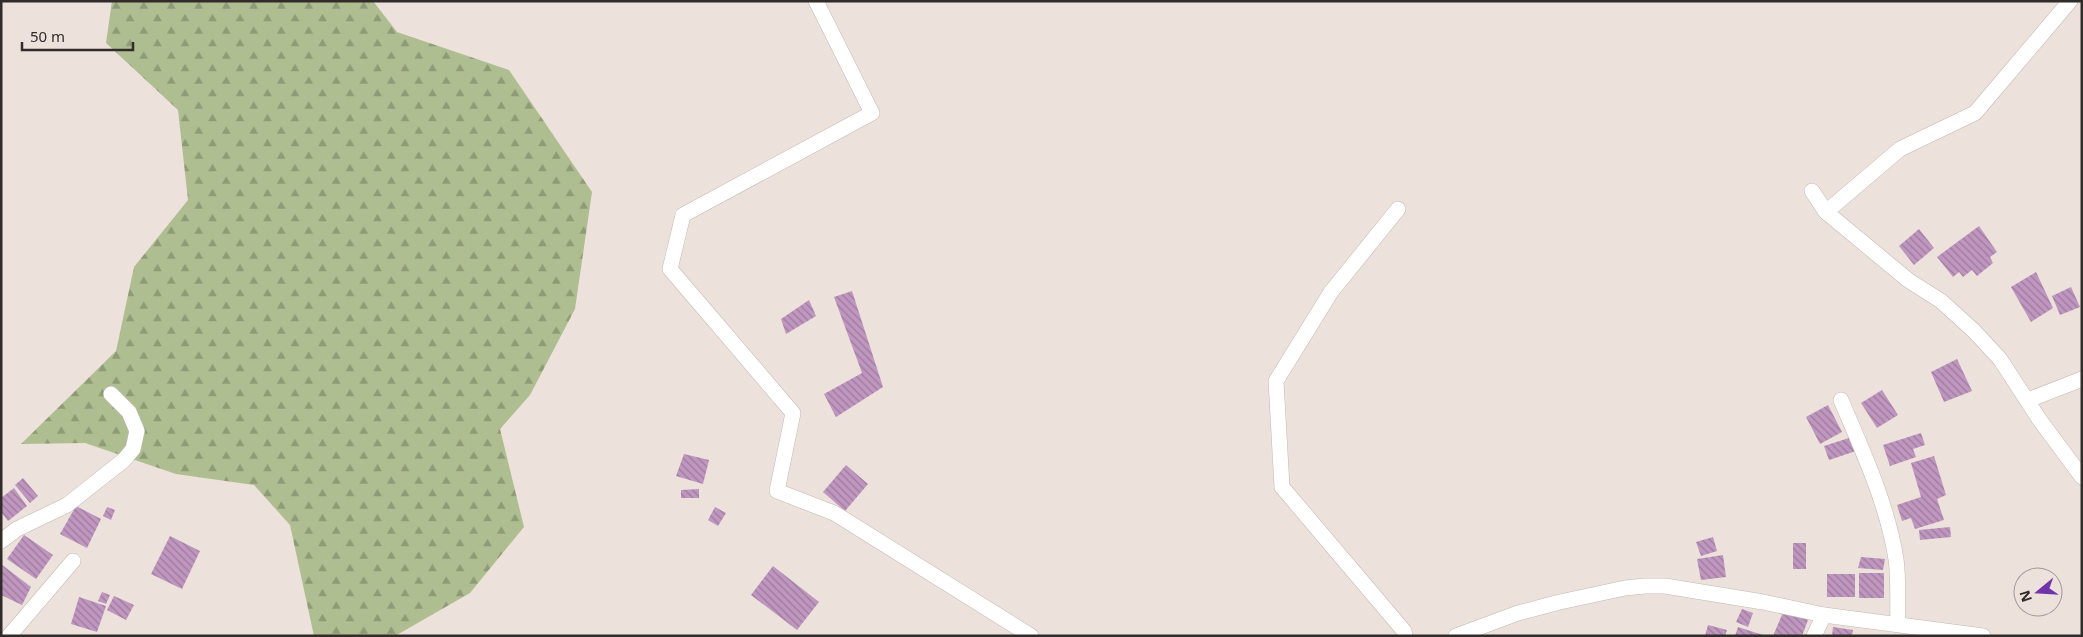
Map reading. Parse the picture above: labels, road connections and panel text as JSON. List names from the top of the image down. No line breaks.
{"scale_bar":"50 m","north":"left"}
